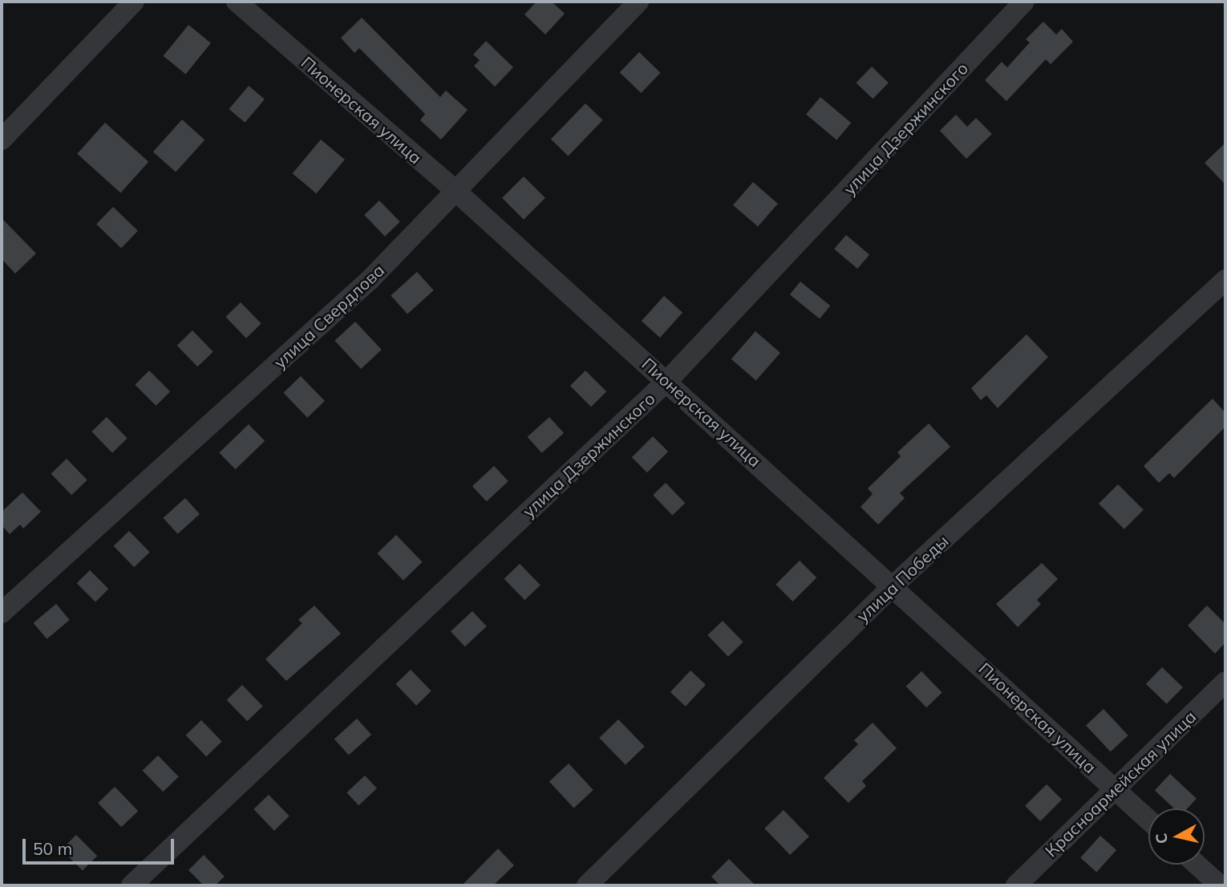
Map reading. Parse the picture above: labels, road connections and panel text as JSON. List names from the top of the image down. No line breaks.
{"streets":{"street":["Пионерская улица","улица Дзержинского","улица Свердлова","улица Победы","Красноармейская улица"]},"crossings":[["Пионерская улица","улица Дзержинского"],["Пионерская улица","улица Свердлова"],["Пионерская улица","улица Победы"],["Пионерская улица","Красноармейская улица"]],"scale_bar":"50 m","north":"left"}
